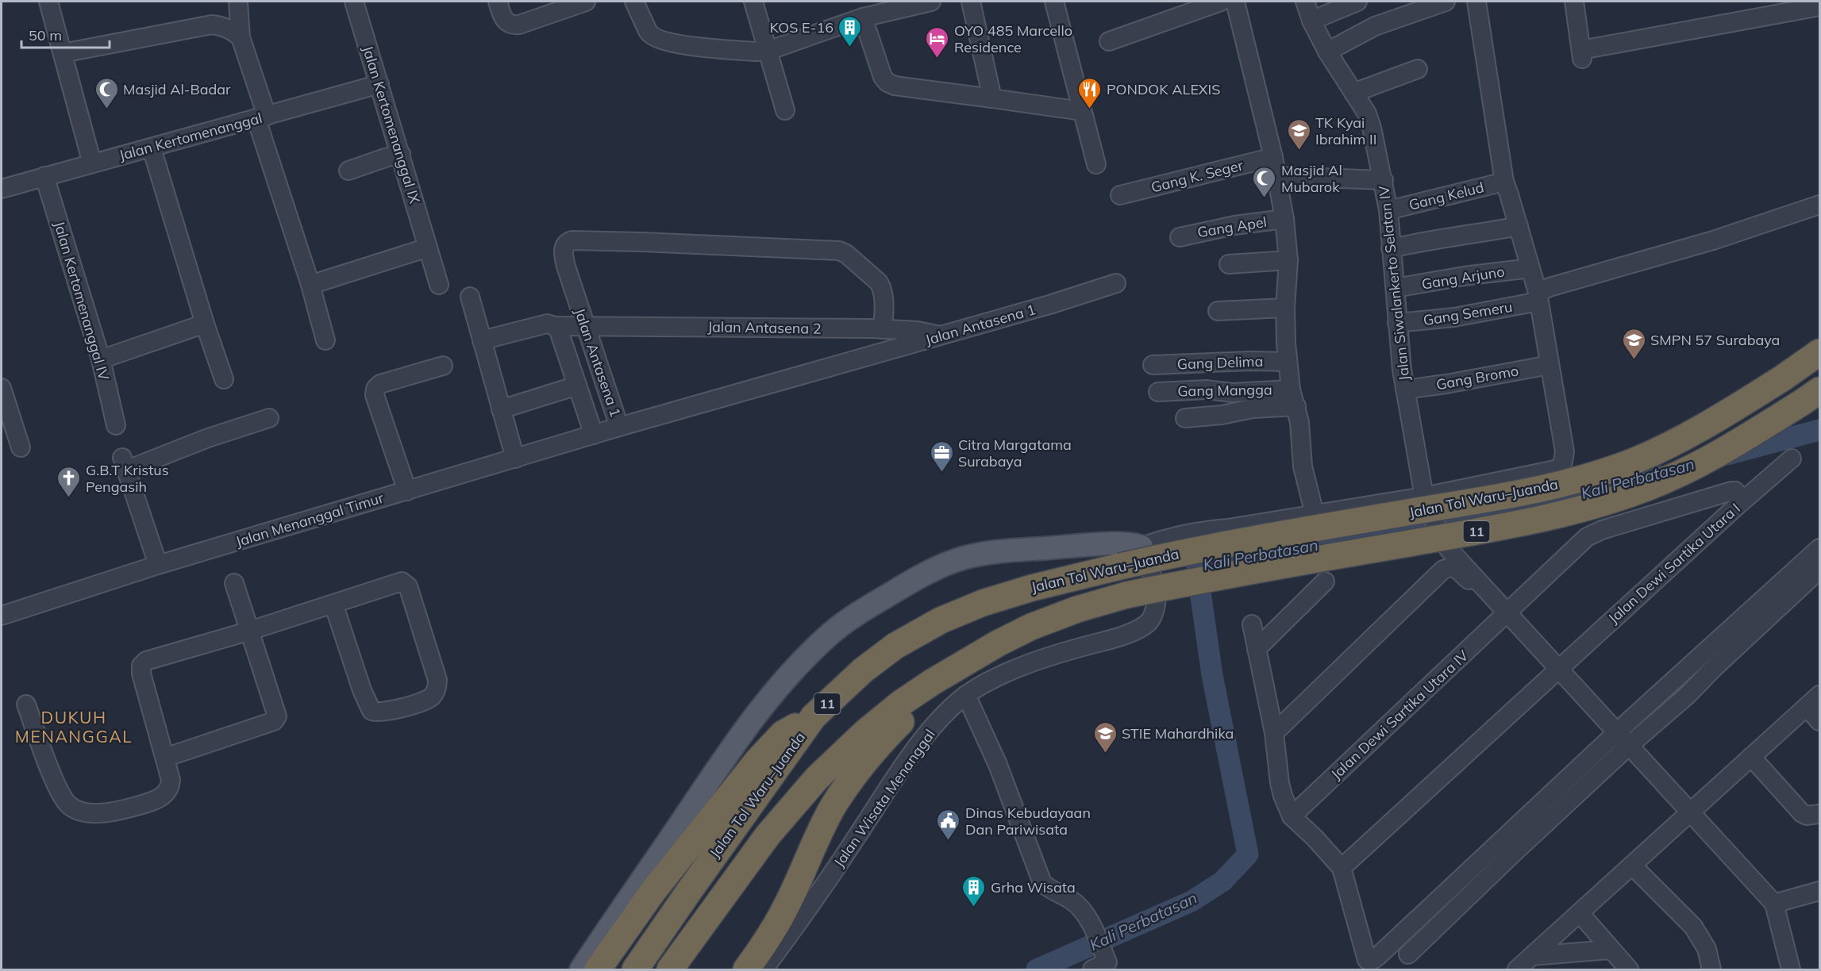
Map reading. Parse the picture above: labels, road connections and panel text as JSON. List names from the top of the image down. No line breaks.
{"streets":{"highway":["Jalan Tol Waru–Juanda","11"],"street":["Jalan Kertomenanggal IX","Jalan Kertomenanggal","Gang K. Seger","Gang Kelud","Gang Apel","Gang Arjuno","Jalan Siwalankerto Selatan IV","Jalan Kertomenanggal IV","Gang Semeru","Jalan Antasena 1","Jalan Antasena 2","Gang Delima","Gang Bromo","Gang Mangga","Jalan Menanggal Timur","Jalan Dewi Sartika Utara I","Jalan Dewi Sartika Utara IV","Jalan Wisata Menanggal"]},"crossings":[["Jalan Kertomenanggal IX","Jalan Kertomenanggal"],["Jalan Kertomenanggal","Jalan Kertomenanggal IV"],["Gang Kelud","Jalan Siwalankerto Selatan IV"],["Gang Arjuno","Jalan Siwalankerto Selatan IV"],["Jalan Siwalankerto Selatan IV","Gang Semeru"],["Jalan Siwalankerto Selatan IV","Gang Bromo"],["Jalan Siwalankerto Selatan IV","Jalan Dewi Sartika Utara I"],["Jalan Siwalankerto Selatan IV","Jalan Dewi Sartika Utara IV"],["Jalan Antasena 1","Jalan Antasena 2"],["Jalan Antasena 1","Jalan Menanggal Timur"],["Jalan Dewi Sartika Utara I","Jalan Dewi Sartika Utara IV"]],"districts":["DUKUH MENANGGAL"],"water":["Kali Perbatasan"],"places":{"building":["KOS E-16","Grha Wisata"],"hotel":["OYO 485 Marcello Residence"],"mosque":["Masjid Al-Badar","Masjid Al Mubarok"],"restaurant":["PONDOK ALEXIS"],"school or university":["TK Kyai Ibrahim II","SMPN 57 Surabaya","STIE Mahardhika"],"office":["Citra Margatama Surabaya"],"church":["G.B.T Kristus Pengasih"],"public building":["Dinas Kebudayaan Dan Pariwisata"]},"scale_bar":"50 m"}
